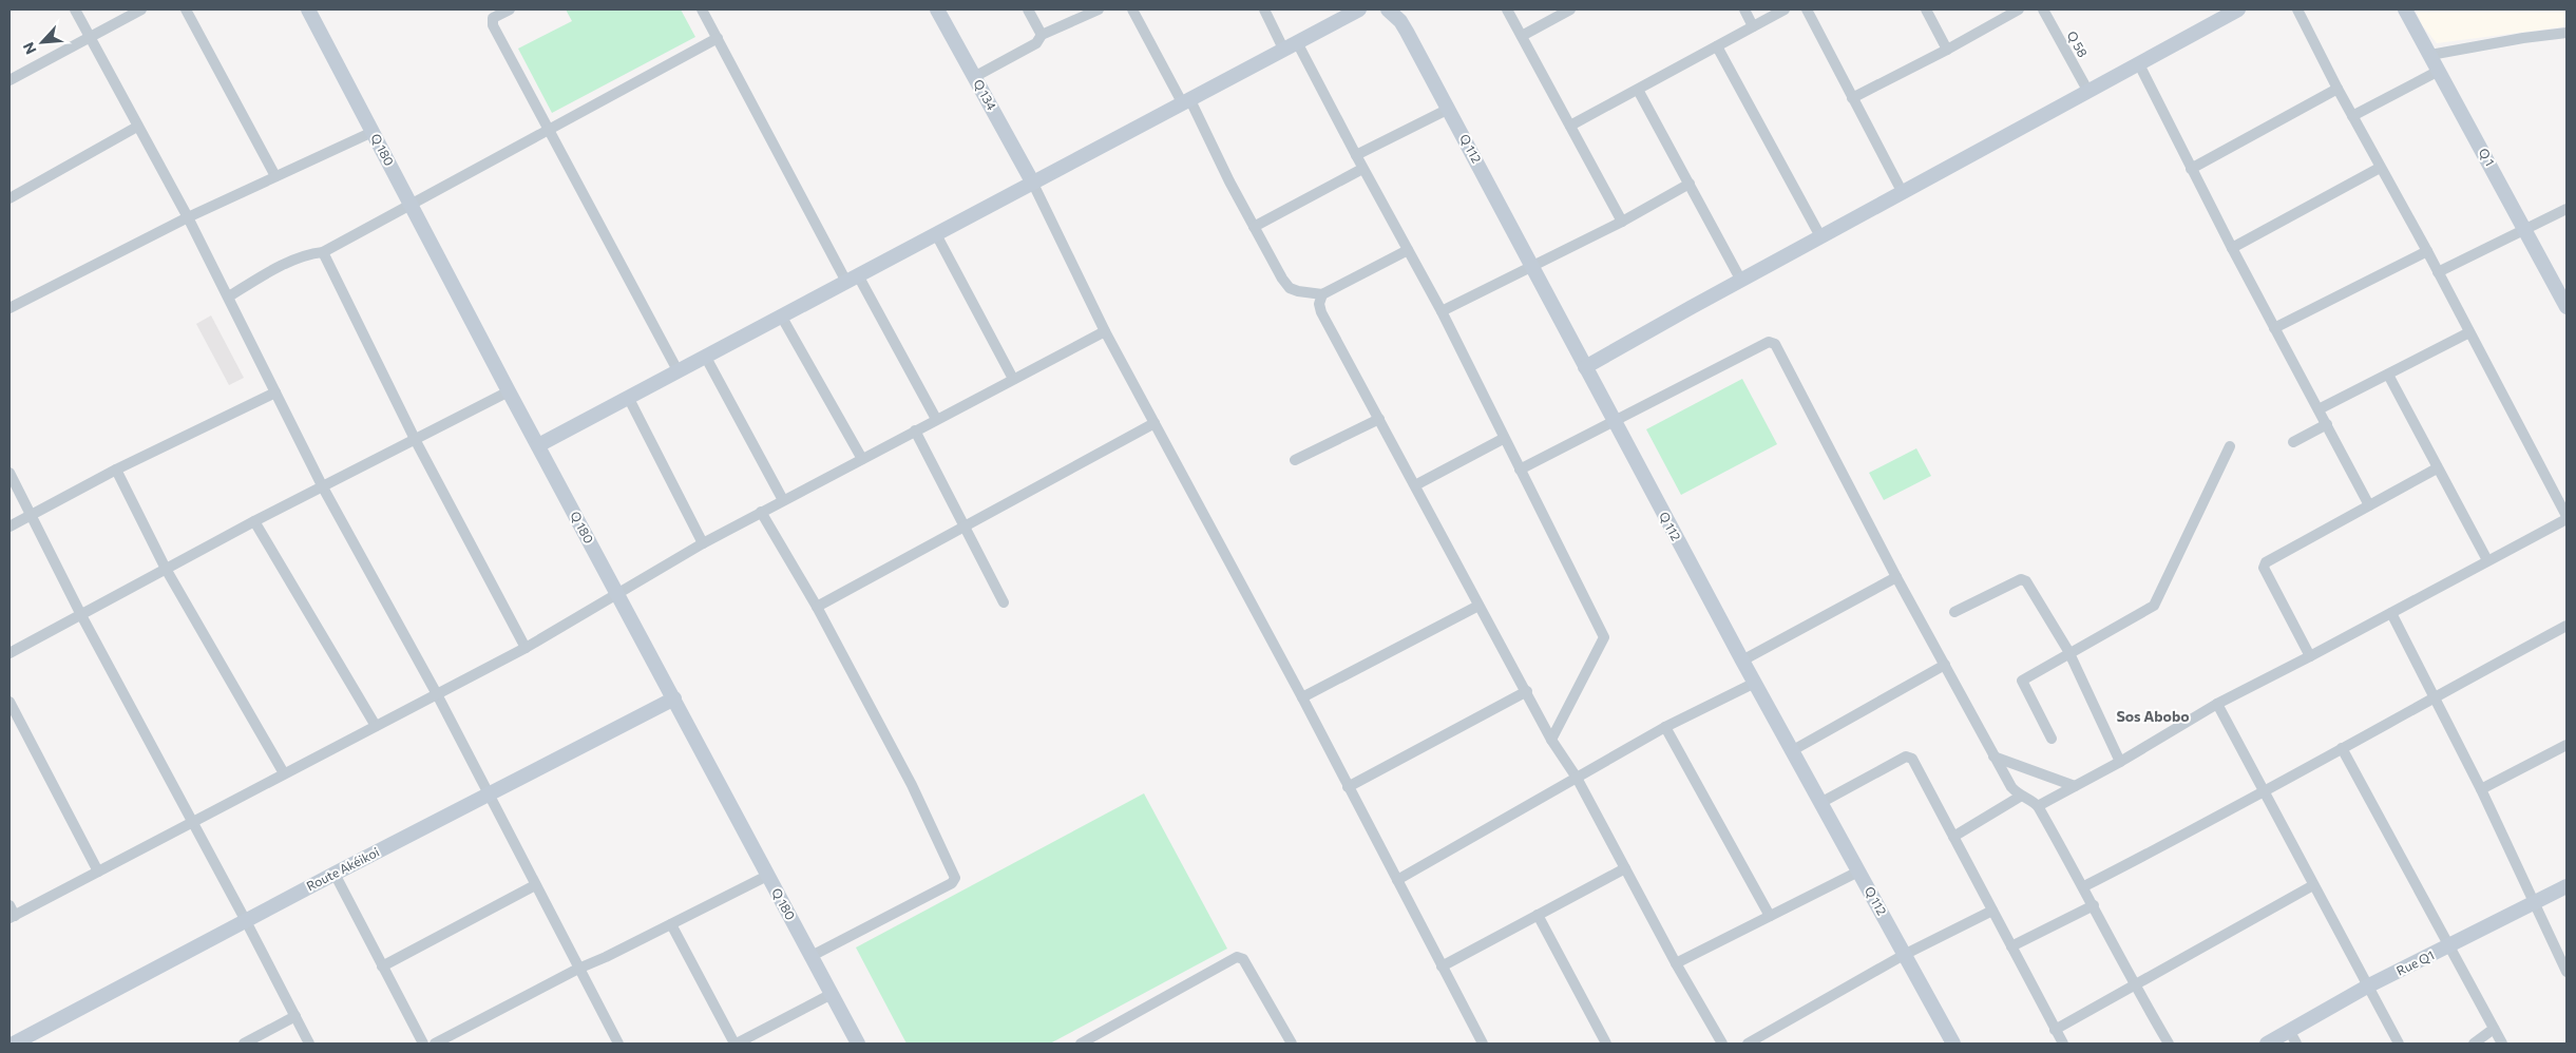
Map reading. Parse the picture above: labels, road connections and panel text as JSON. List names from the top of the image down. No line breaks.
{"streets":{"street":["Q 58","Q 134","Q 112","Q 180","Q 1","Route Akéikoi","Rue Q1"]},"crossings":[["Q 180","Route Akéikoi"]],"districts":["Sos Abobo"],"north":"bottom left"}
